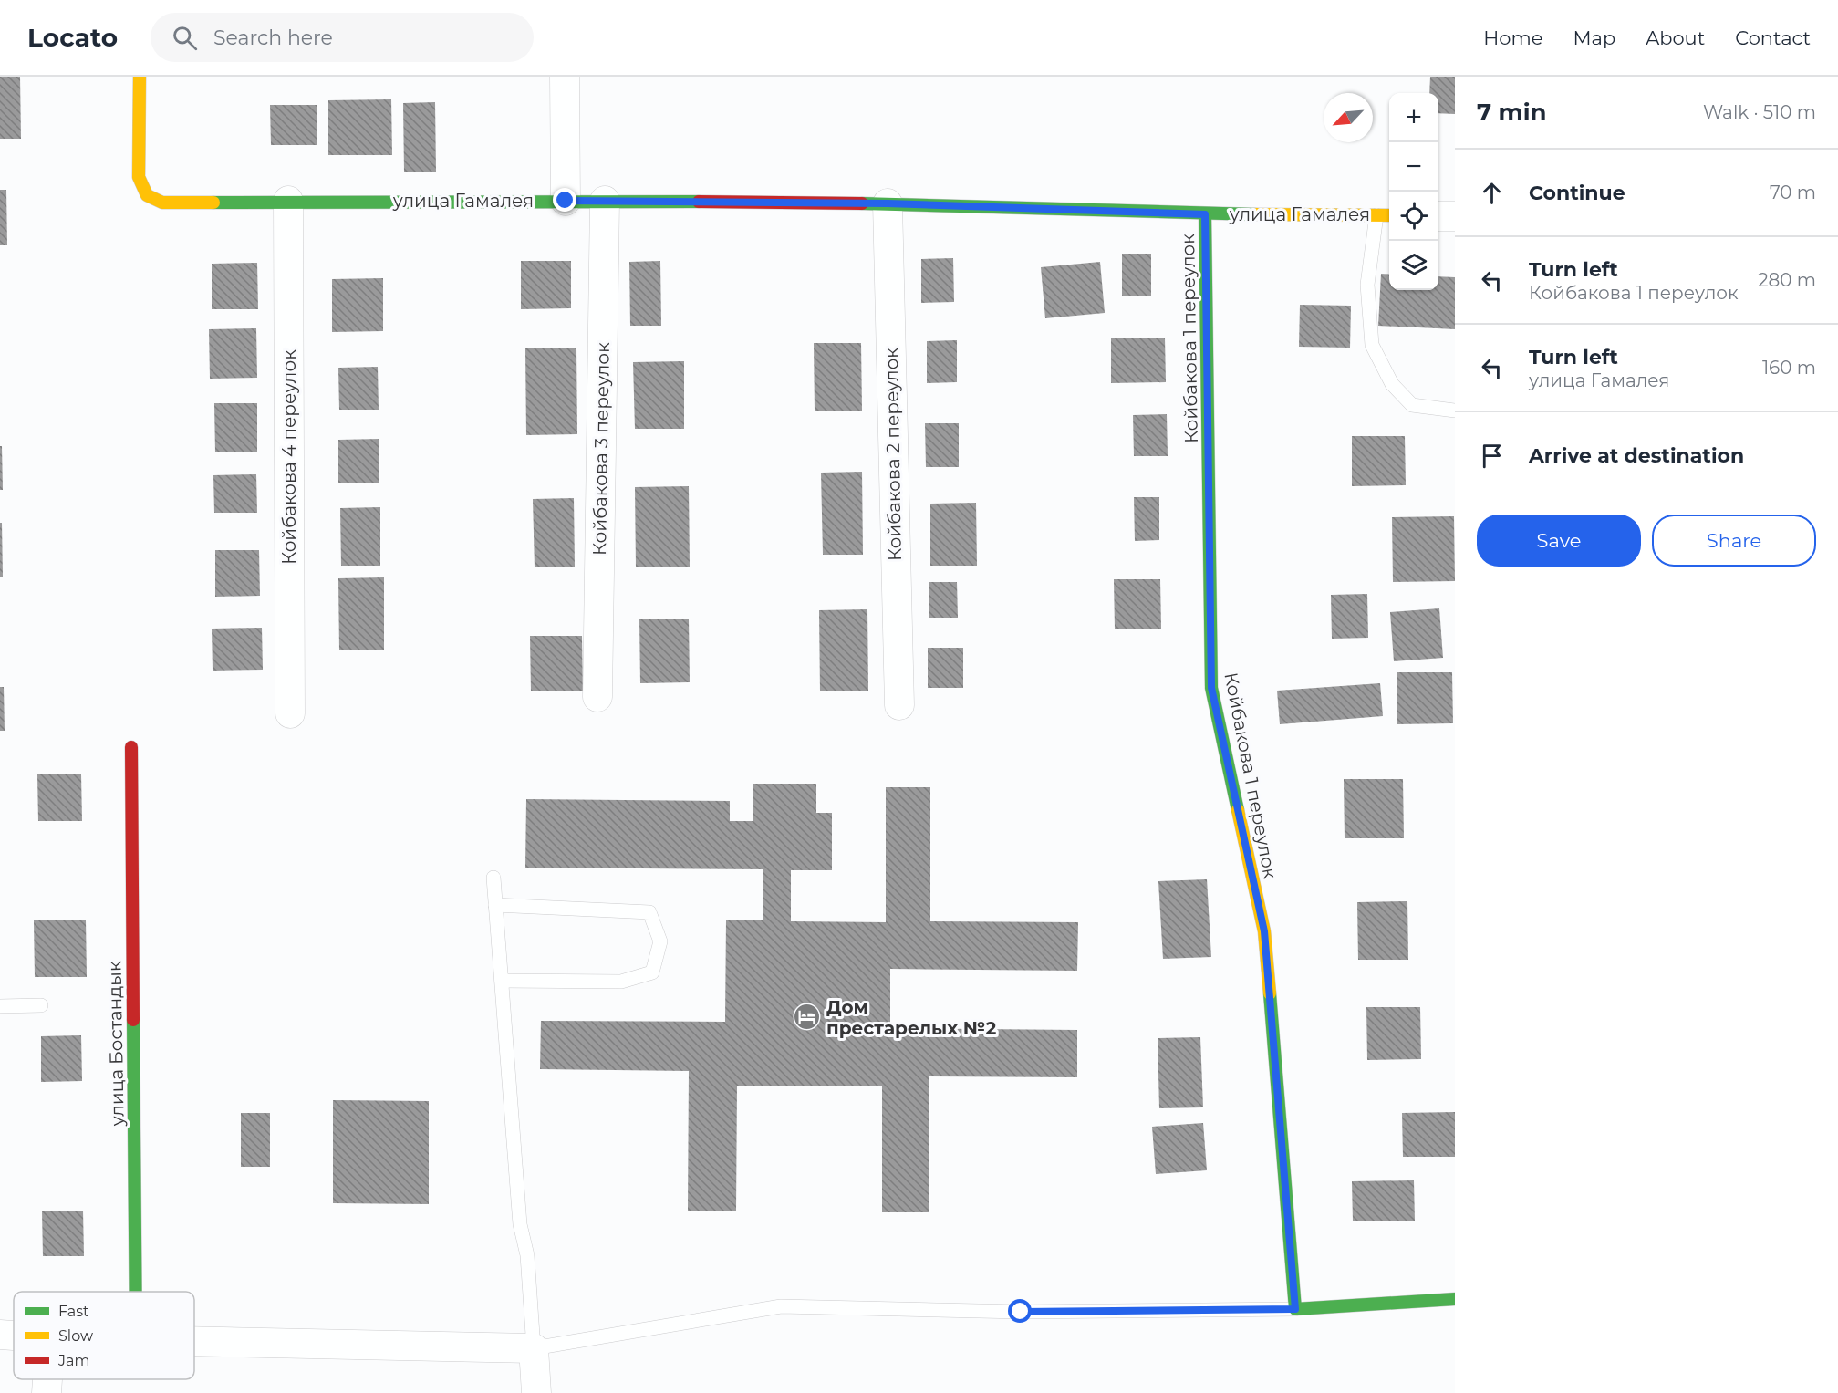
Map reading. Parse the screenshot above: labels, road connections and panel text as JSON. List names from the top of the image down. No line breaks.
{"streets":{"street":["улица Гамалея","Койбакова 1 переулок","Койбакова 3 переулок","Койбакова 2 переулок","Койбакова 4 переулок","улица Бостандык"]},"crossings":[["улица Гамалея","Койбакова 1 переулок"],["улица Гамалея","Койбакова 3 переулок"],["улица Гамалея","Койбакова 2 переулок"],["улица Гамалея","Койбакова 4 переулок"]],"places":{"hotel":["Дом престарелых №2"]},"legend":["Fast","Slow","Jam"],"north":"bottom left","page":{"header":"Locato","search":"Search here","nav":["Home","Map","About","Contact"],"heading":["7 min","Walk · 510 m"],"map_buttons":["+","−"],"list":[["Continue","70 m"],["Turn left","Койбакова 1 переулок","280 m"],["Turn left","улица Гамалея","160 m"],"Arrive at destination"],"buttons":["Save","Share"]}}
